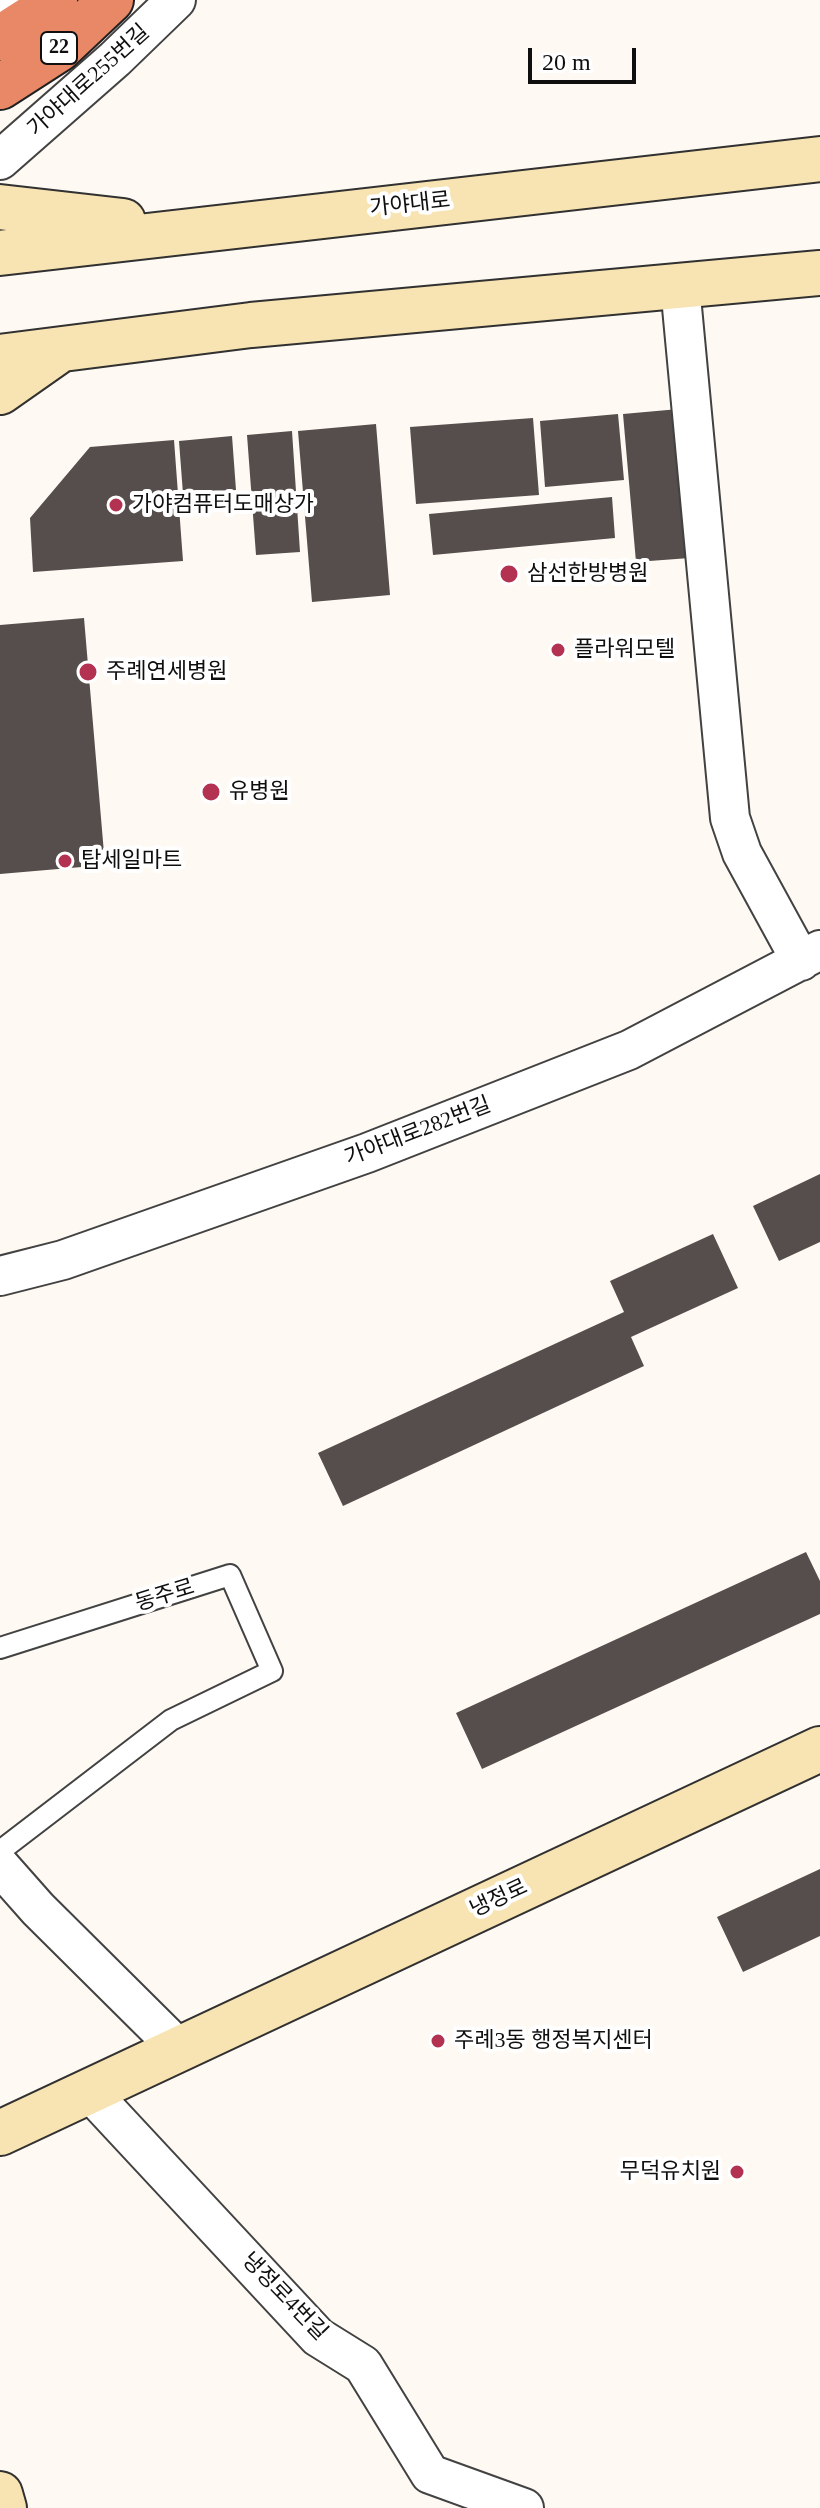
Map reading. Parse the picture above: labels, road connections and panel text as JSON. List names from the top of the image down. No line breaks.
{"streets":{"highway":["22"],"main road":["가야대로","냉정로"],"street":["가야대로255번길","가야대로282번길","냉정로4번길"],"lane":["동주로"]},"crossings":[["냉정로","냉정로4번길"]],"places":["가야컴퓨터도매상가","삼선한방병원","플라워모텔","주례연세병원","유병원","탑세일마트","주례3동 행정복지센터","무덕유치원"],"scale_bar":"20 m"}
